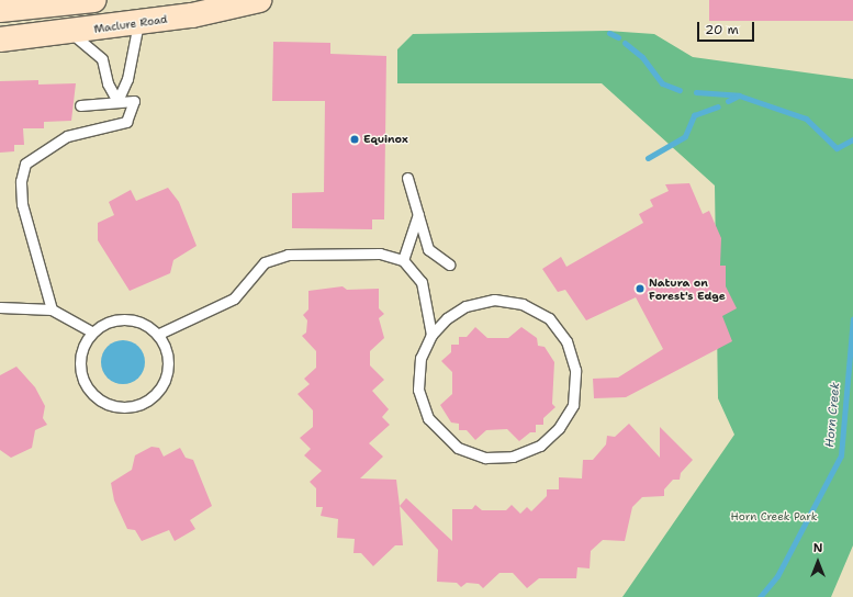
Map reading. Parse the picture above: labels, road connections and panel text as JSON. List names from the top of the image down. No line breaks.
{"streets":{"main road":["Maclure Road"]},"water":["Horn Creek"],"parks":["Horn Creek Park"],"places":["Equinox","Natura on Forest's Edge"],"scale_bar":"20 m","north":"top"}
